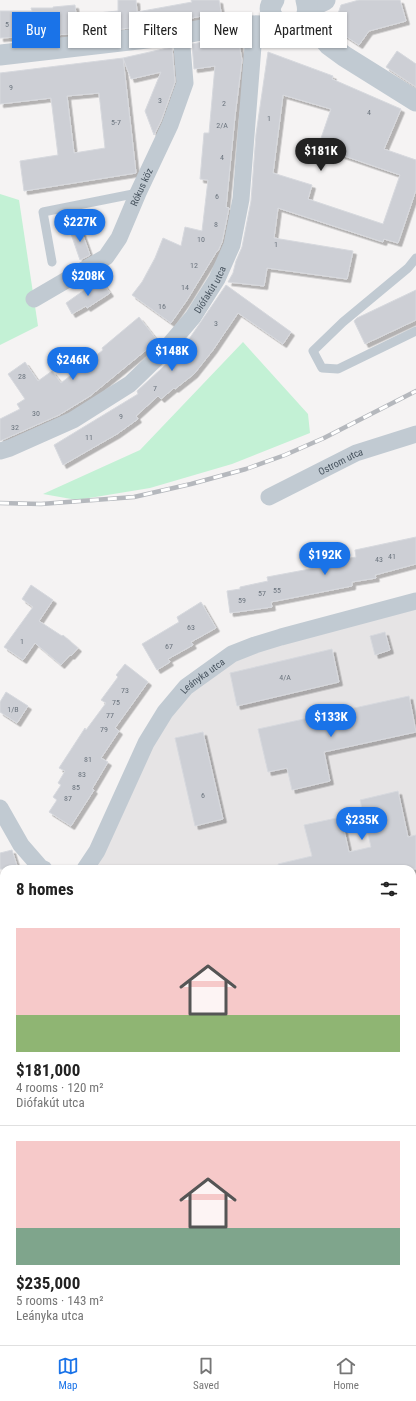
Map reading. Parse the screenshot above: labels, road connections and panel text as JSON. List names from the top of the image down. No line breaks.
{"streets":{"street":["Rókus köz","Diófakút utca","Ostrom utca","Leányka utca"]},"house_numbers":["5","9","3","2","4","1","5-7","2/A","4","6","8","10","1","12","14","16","3","28","7","30","9","32","11","41","43","55","57","59","63","1","67","4/A","73","75","1/B","77","79","81","83","85","6","87"],"page":{"chip":["Buy","Rent","Filters","New","Apartment"],"price":["$181K","$227K","$208K","$148K","$246K","$192K","$133K","$235K"],"heading":"8 homes","list":[{"name":"$181,000","note":"4 rooms · 120 m² · Diófakút utca"},{"name":"$235,000","note":"5 rooms · 143 m² · Leányka utca"}],"tabs":["Map","Saved","Home"]}}
